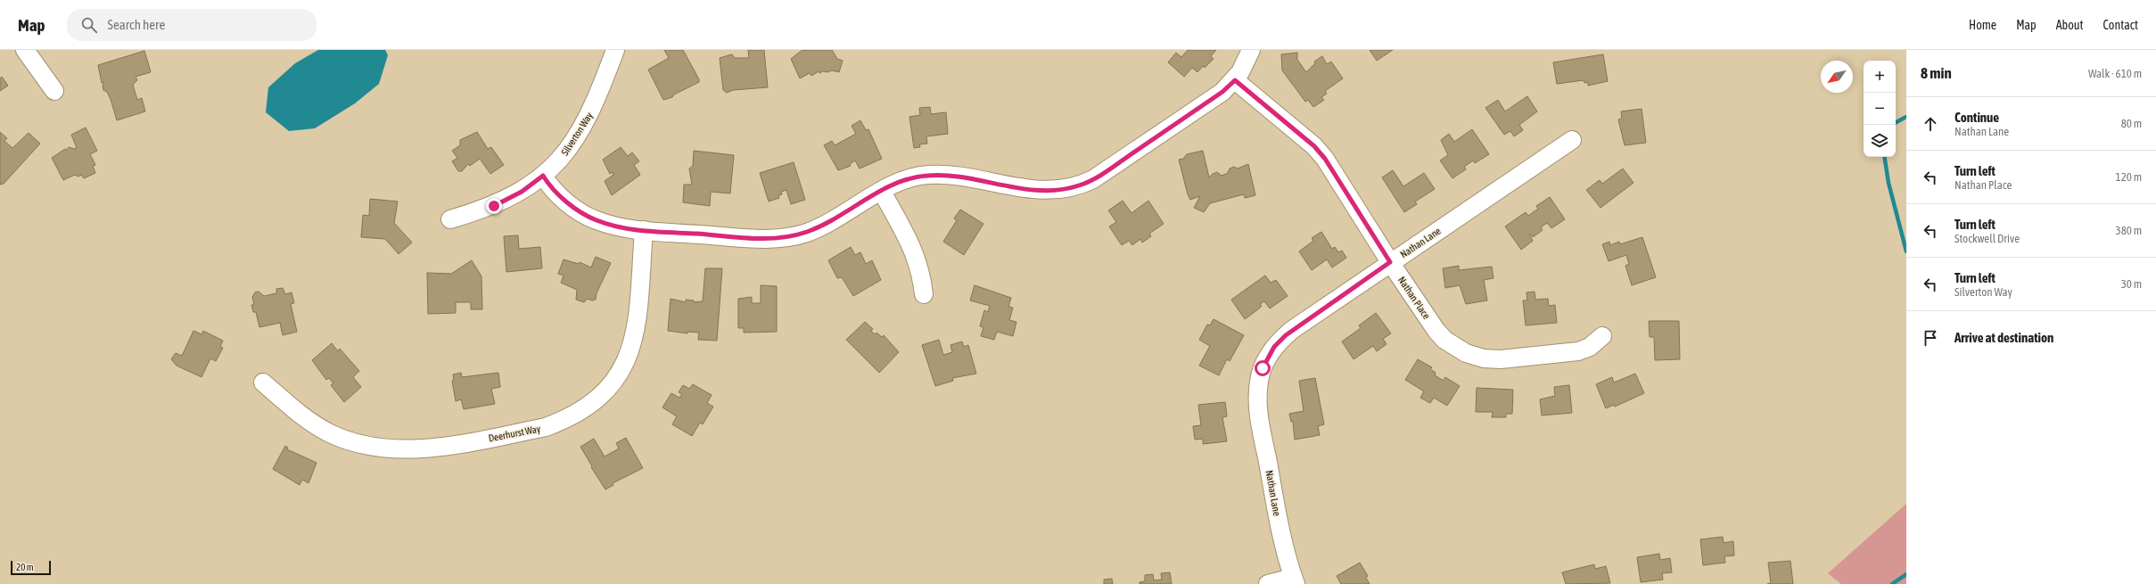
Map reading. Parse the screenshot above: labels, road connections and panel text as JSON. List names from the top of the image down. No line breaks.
{"streets":{"street":["Silverton Way","Nathan Lane","Nathan Place","Deerhurst Way"]},"crossings":[["Nathan Lane","Nathan Place"]],"scale_bar":"20 m","north":"bottom left","page":{"header":"Map","search":"Search here","nav":["Home","Map","About","Contact"],"heading":["8 min","Walk · 610 m"],"map_buttons":["+","−"],"list":[["Continue","Nathan Lane","80 m"],["Turn left","Nathan Place","120 m"],["Turn left","Stockwell Drive","380 m"],["Turn left","Silverton Way","30 m"],"Arrive at destination"],"scale":"20 m"}}
